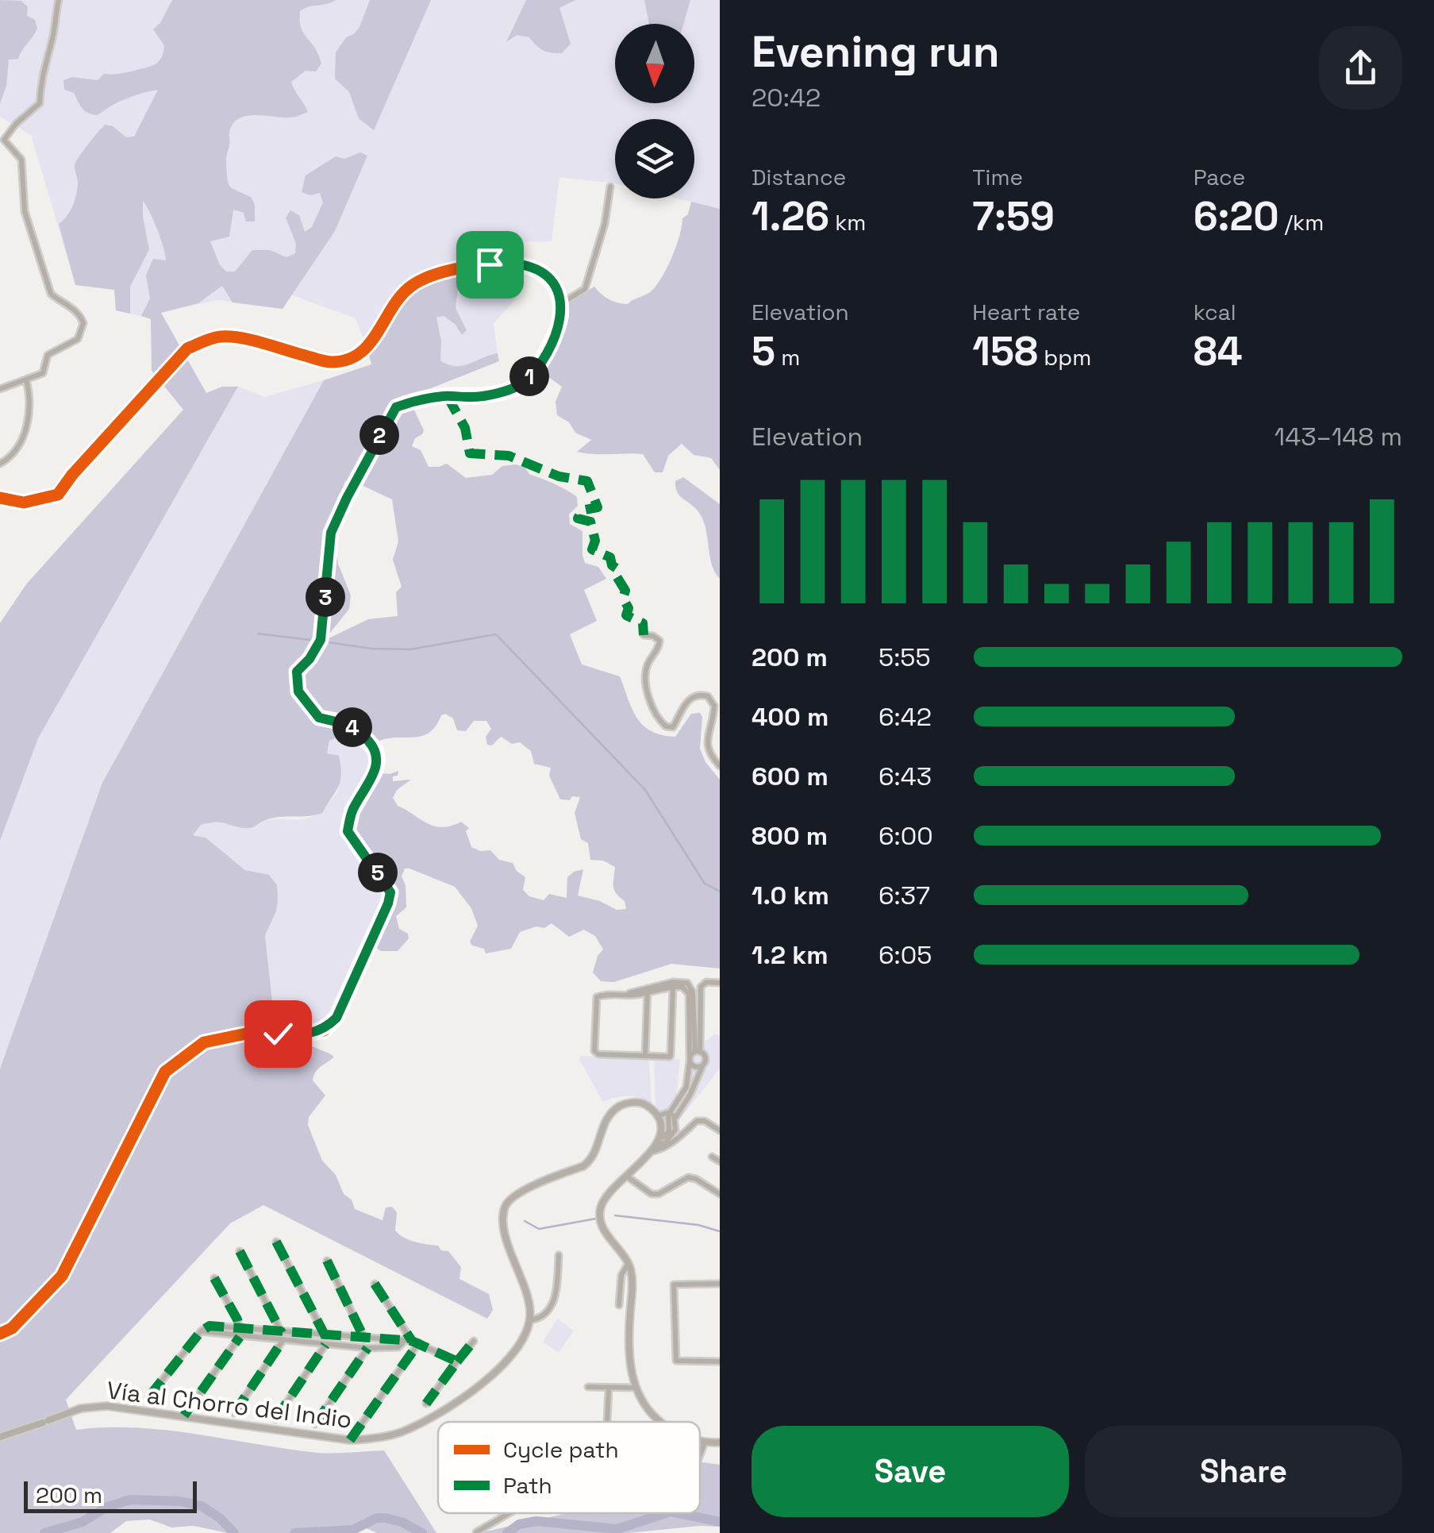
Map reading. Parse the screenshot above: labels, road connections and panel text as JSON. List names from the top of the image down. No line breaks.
{"streets":{"street":["Vía al Chorro del Indio"]},"legend":["Cycle path","Path"],"scale_bar":"200 m","north":"bottom","page":{"heading":["Evening run","20:42"],"stats":[["Distance","1.26 km"],["Time","7:59"],["Pace","6:20 /km"],["Elevation","5 m"],["Heart rate","158 bpm"],["kcal","84"]],"pins":["1","2","3","4","5"],"chart":["Elevation","143–148 m"],"list":[{"name":"200 m","note":"5:55"},{"name":"400 m","note":"6:42"},{"name":"600 m","note":"6:43"},{"name":"800 m","note":"6:00"},{"name":"1.0 km","note":"6:37"},{"name":"1.2 km","note":"6:05"}],"buttons":["Save","Share"],"scale":"200 m"}}
